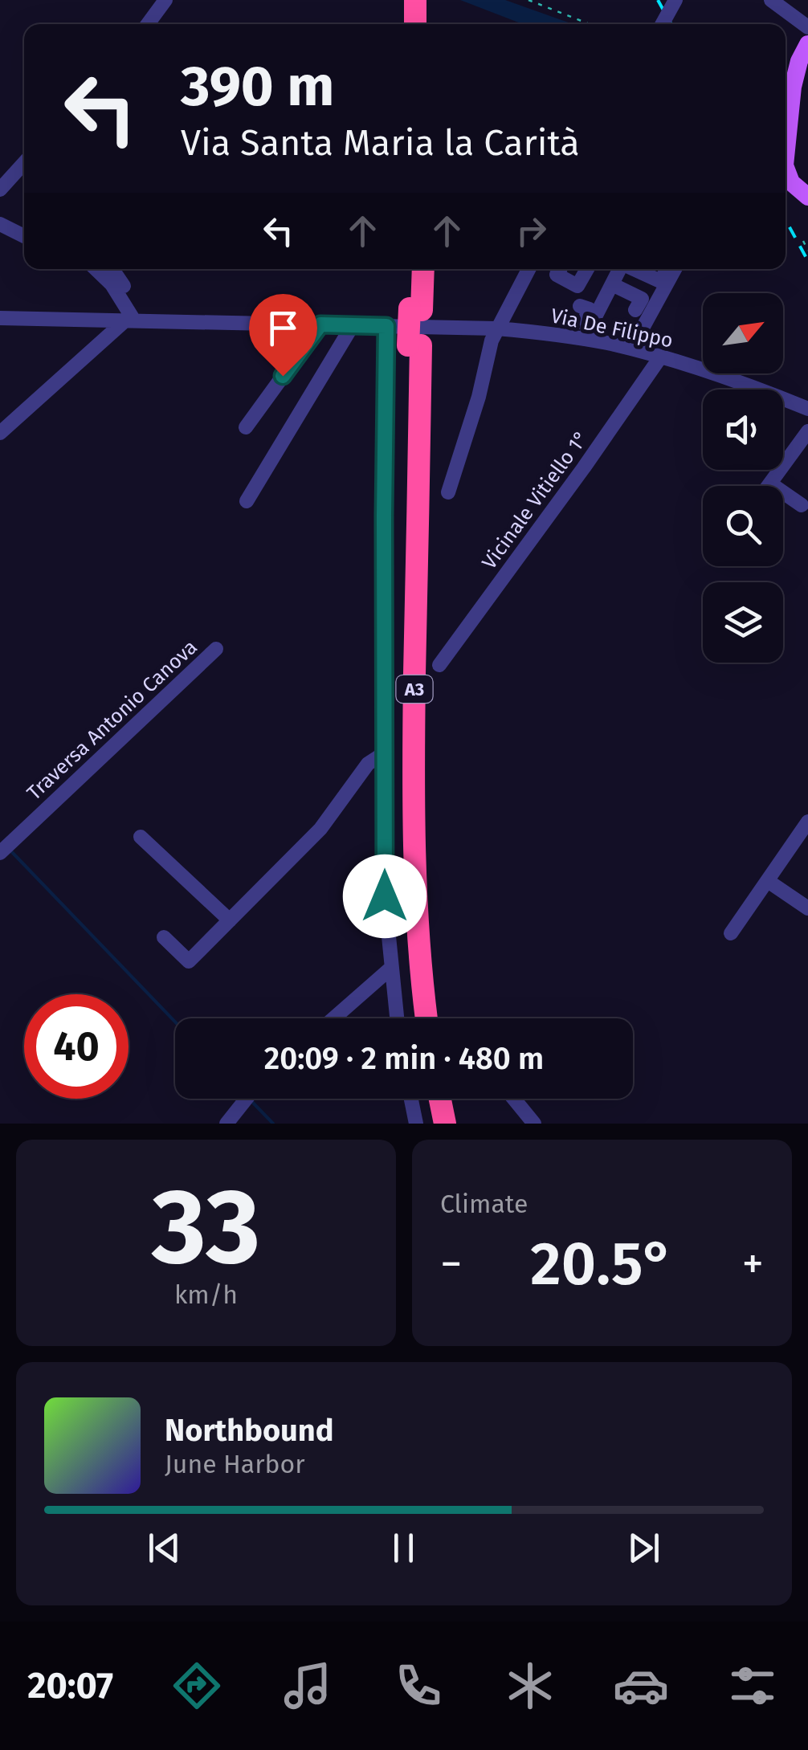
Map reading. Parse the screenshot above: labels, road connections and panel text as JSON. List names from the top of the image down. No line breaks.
{"streets":{"highway":["A3"],"street":["Via De Filippo","Vicinale Vitiello 1°","Traversa Antonio Canova"]},"crossings":[["Via De Filippo","Vicinale Vitiello 1°"]],"north":"top right","page":{"turn":["390 m","Via Santa Maria la Carità"],"limit":"40","trip":"20:09 · 2 min · 480 m","tile":[["33","km/h"],"Climate"],"heat":["−","20.5°","+"],"song":["Northbound","June Harbor"],"tabs":"20:07"}}
